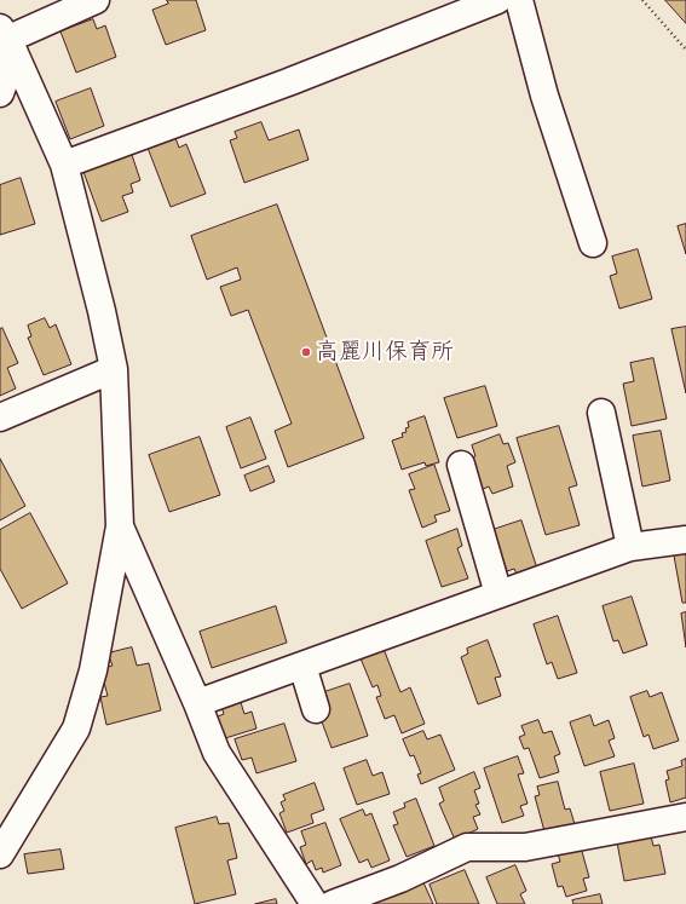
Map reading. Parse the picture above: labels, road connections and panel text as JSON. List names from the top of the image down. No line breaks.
{"places":["高麗川保育所"]}
